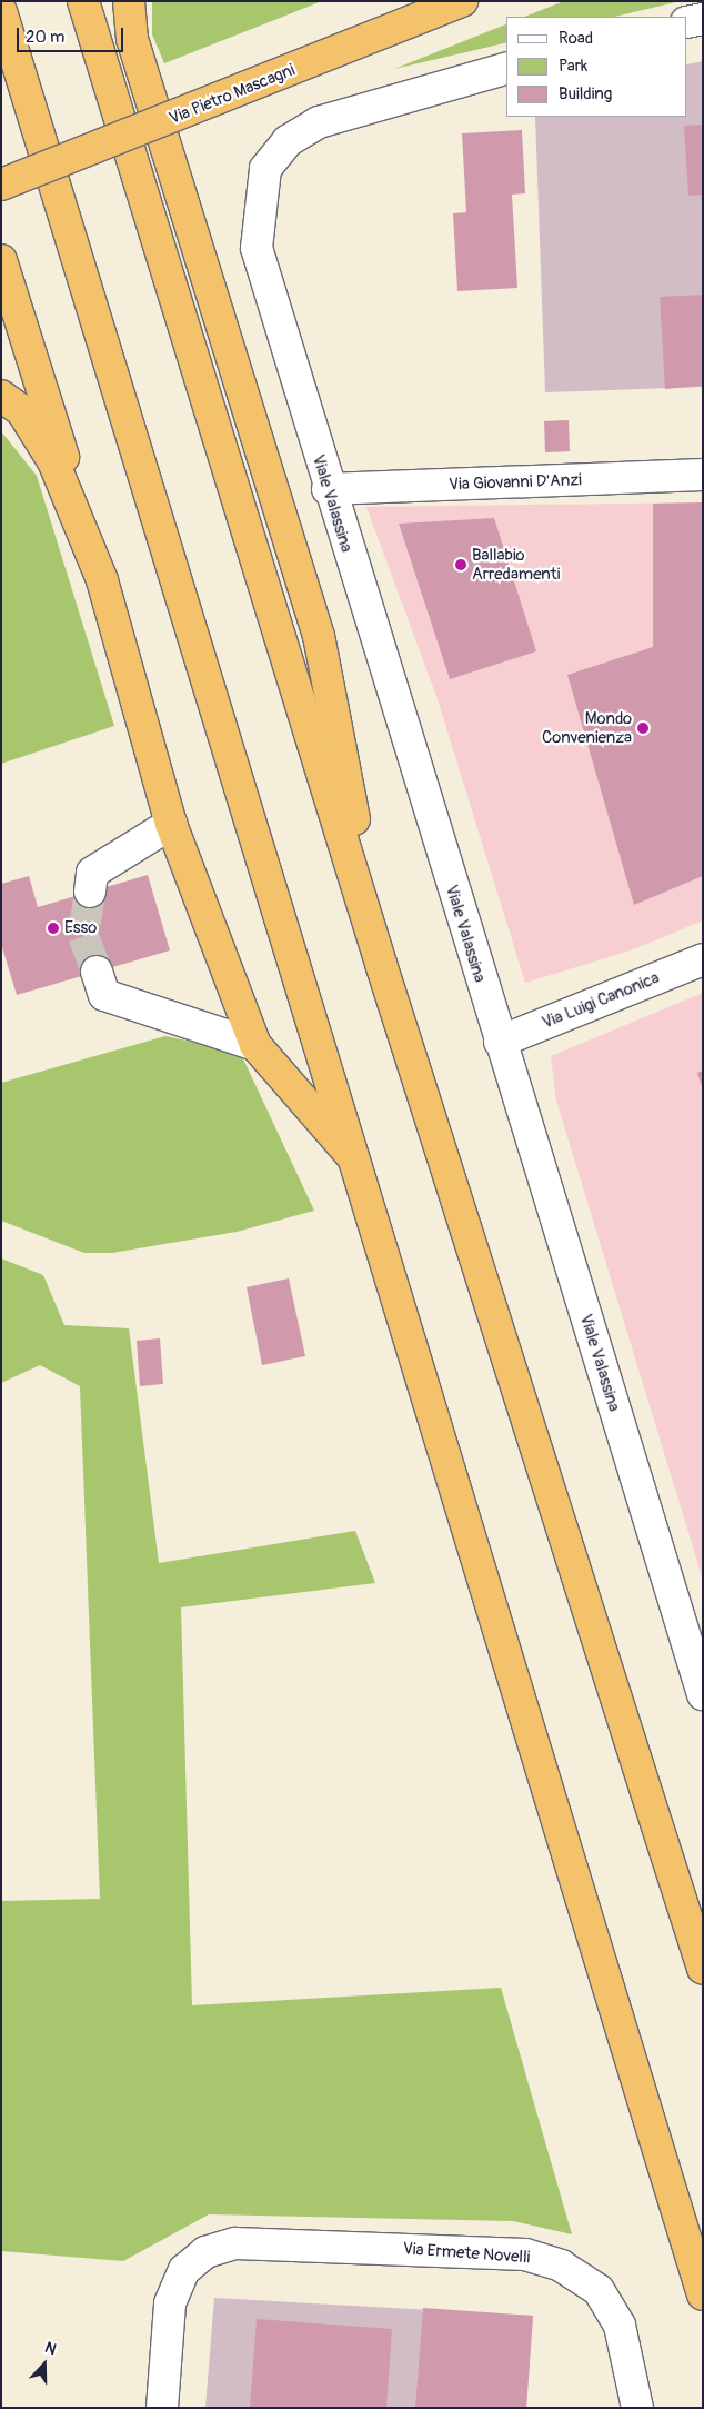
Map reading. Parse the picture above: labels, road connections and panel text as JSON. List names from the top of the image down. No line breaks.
{"streets":{"main road":["Via Pietro Mascagni"],"street":["Via Giovanni D'Anzi","Viale Valassina","Via Luigi Canonica","Via Ermete Novelli"]},"crossings":[["Via Giovanni D'Anzi","Viale Valassina"],["Viale Valassina","Via Luigi Canonica"]],"places":["Ballabio Arredamenti","Mondo Convenienza","Esso"],"legend":["Road","Park","Building"],"scale_bar":"20 m","north":"top"}
